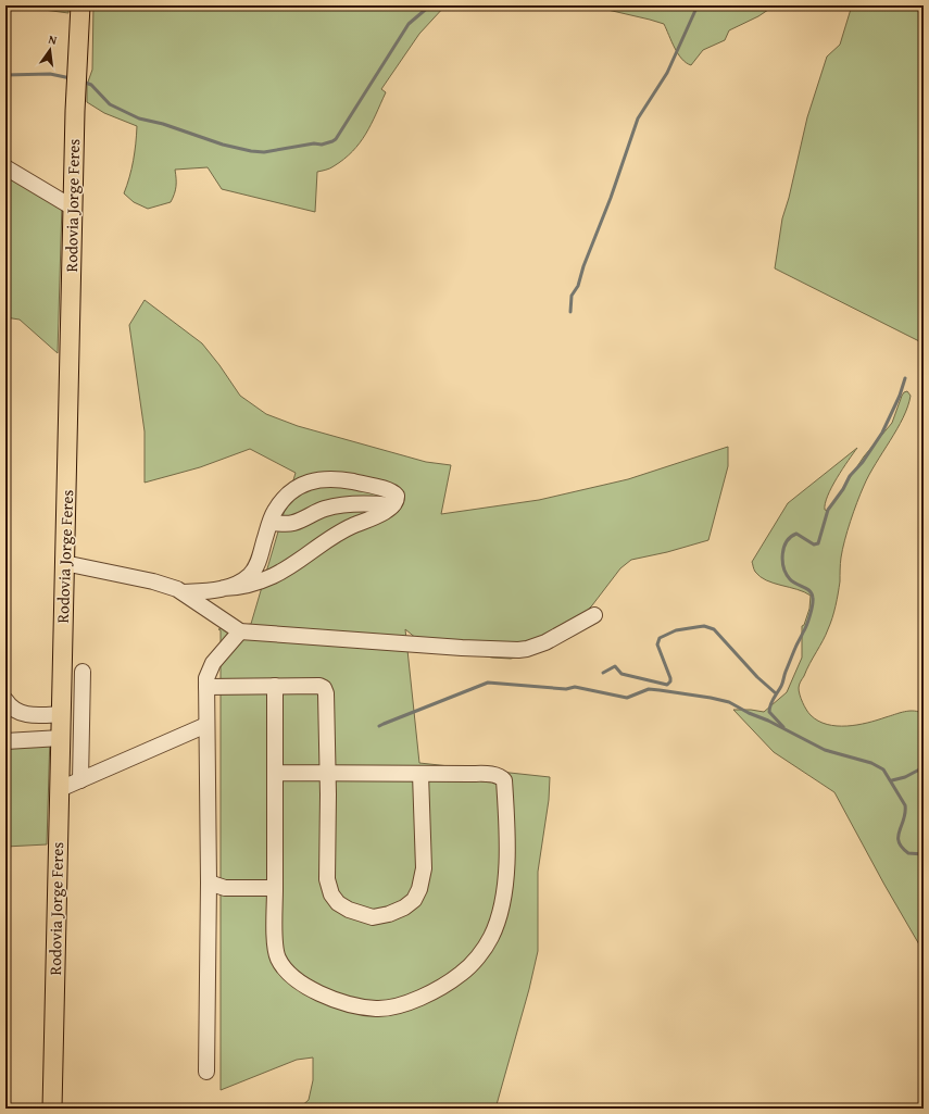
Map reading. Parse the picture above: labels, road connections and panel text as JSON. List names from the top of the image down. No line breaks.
{"streets":{"main road":["Rodovia Jorge Feres"]},"north":"top"}
